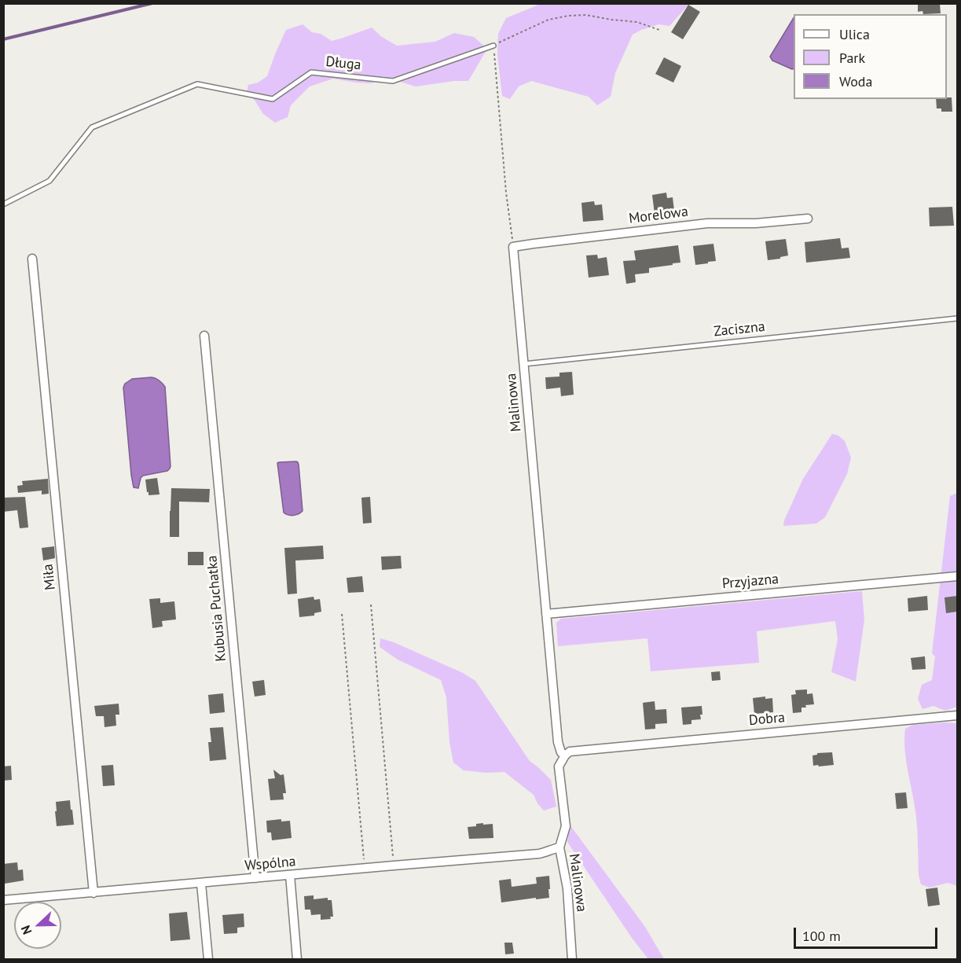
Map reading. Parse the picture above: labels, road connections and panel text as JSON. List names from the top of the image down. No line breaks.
{"streets":{"street":["Morelowa","Malinowa","Miła","Przyjazna","Kubusia Puchatka","Dobra","Wspólna"],"lane":["Długa","Zaciszna"]},"crossings":[["Morelowa","Malinowa"],["Zaciszna","Malinowa"],["Malinowa","Przyjazna"],["Malinowa","Dobra"],["Malinowa","Wspólna"],["Miła","Wspólna"],["Kubusia Puchatka","Wspólna"]],"legend":["Ulica","Park","Woda"],"scale_bar":"100 m","north":"left"}
